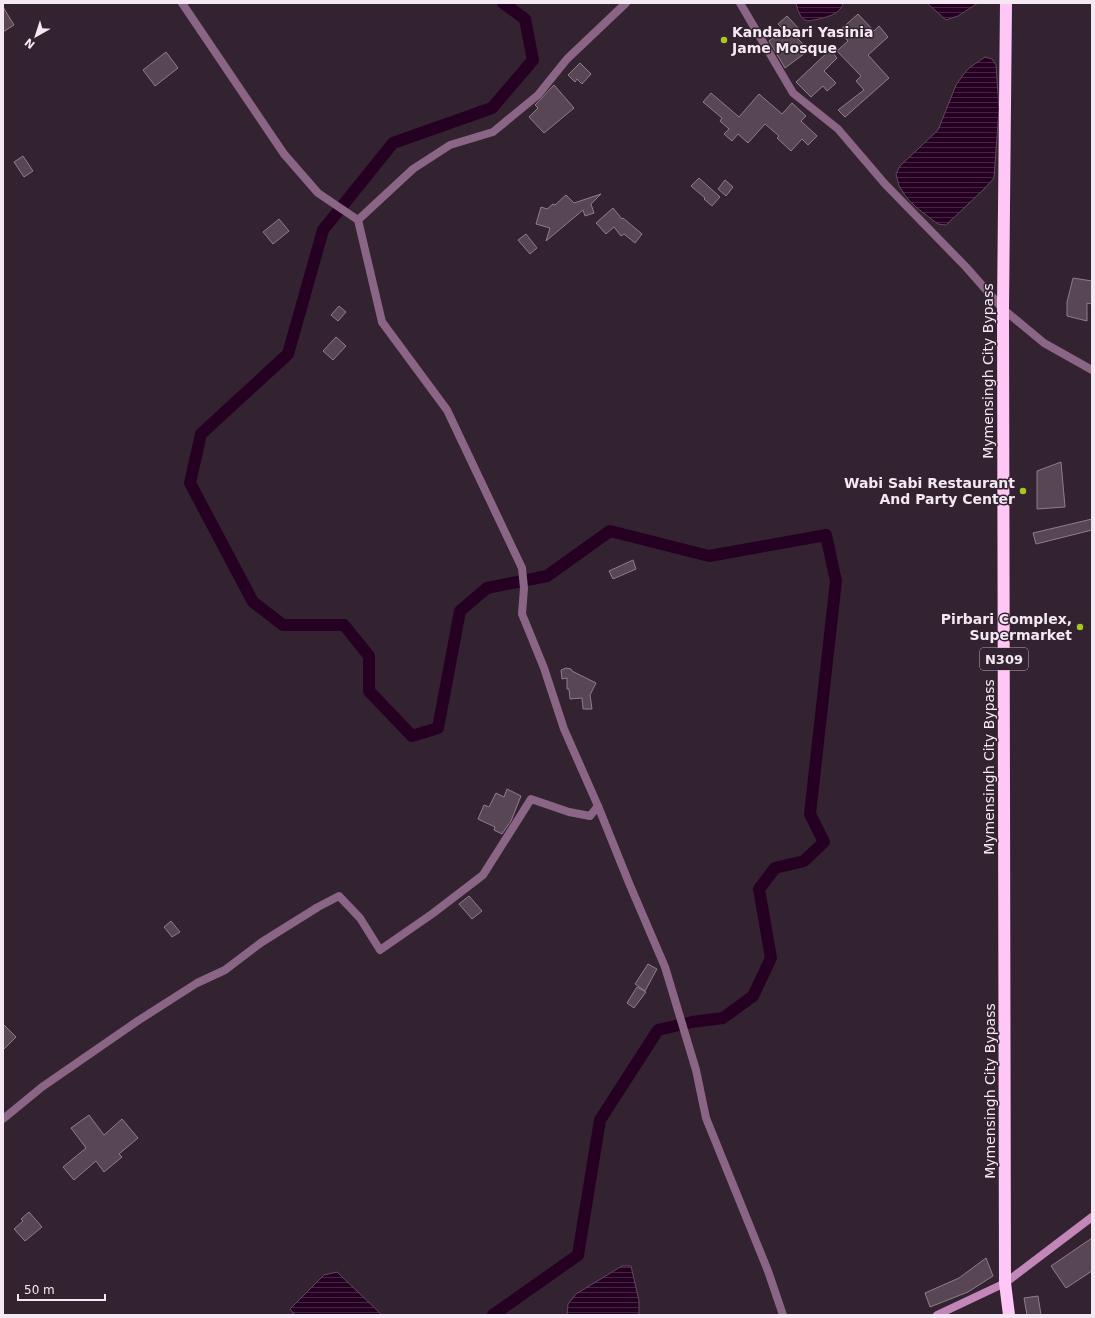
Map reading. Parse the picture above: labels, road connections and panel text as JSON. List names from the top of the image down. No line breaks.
{"streets":{"highway":["Mymensingh City Bypass","N309"]},"places":["Kandabari Yasinia Jame Mosque","Wabi Sabi Restaurant And Party Center","Pirbari Complex, Supermarket"],"scale_bar":"50 m","north":"bottom left"}
